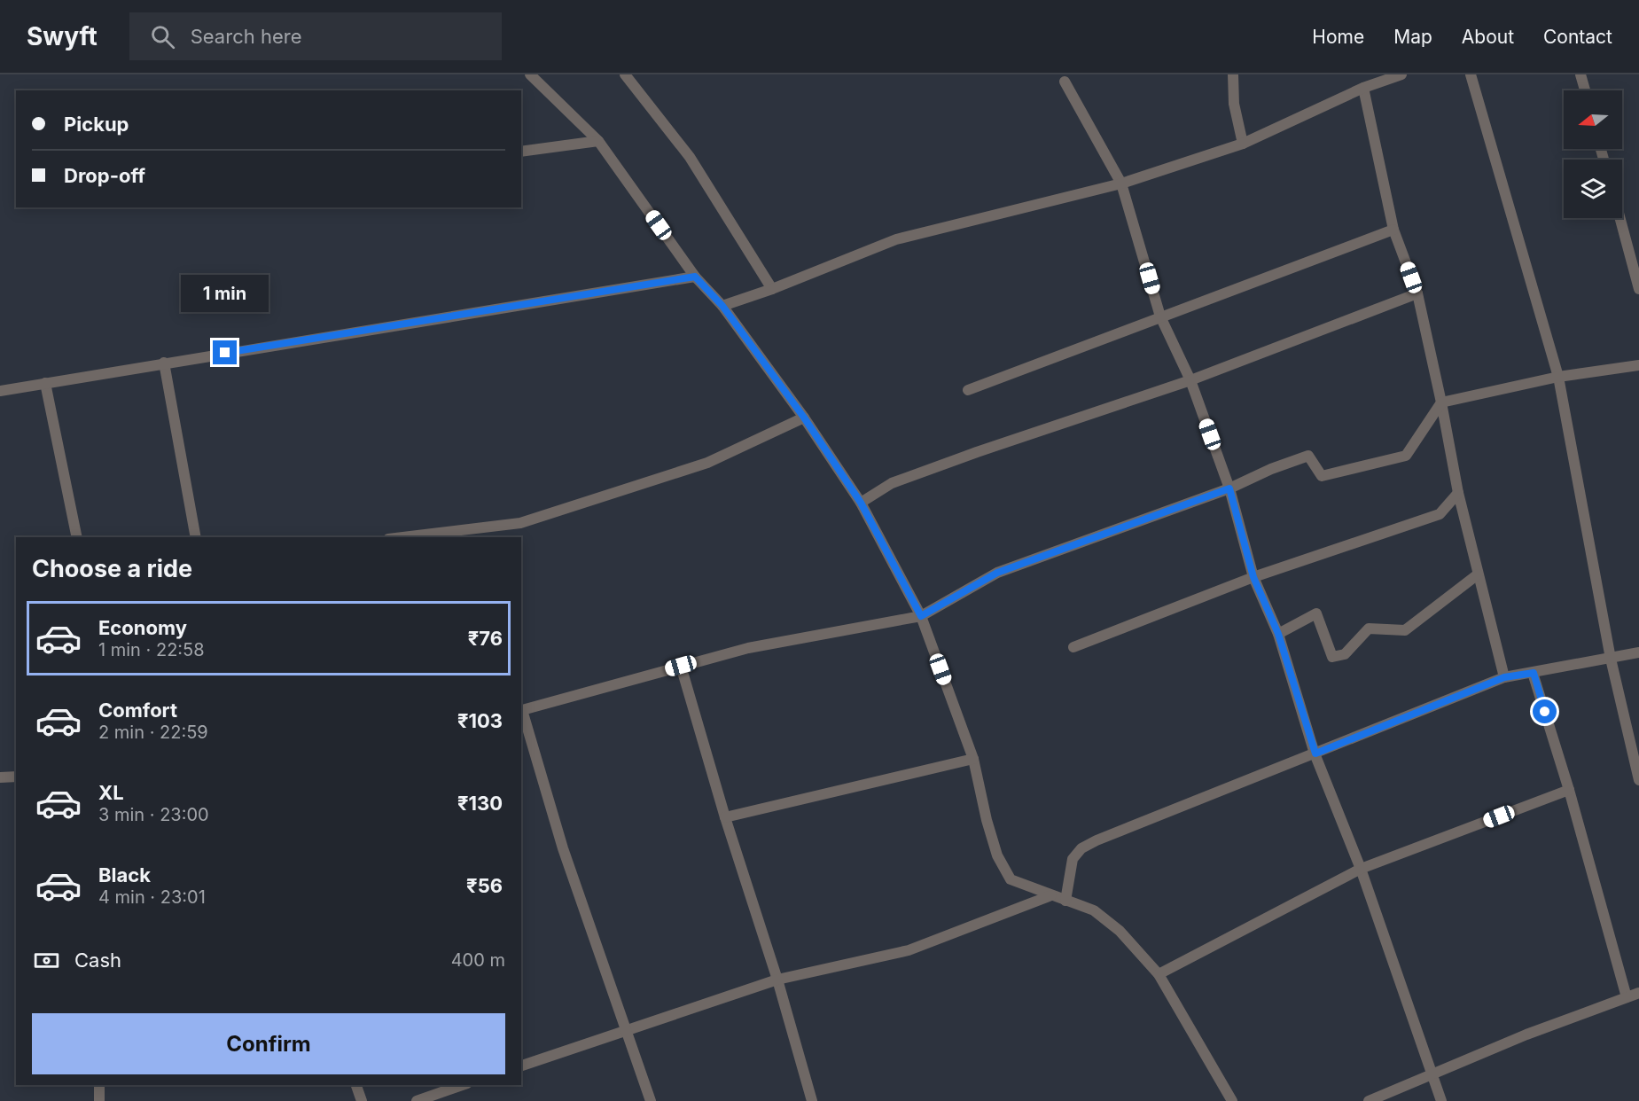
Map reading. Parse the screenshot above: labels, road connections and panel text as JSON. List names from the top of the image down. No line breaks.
{"north":"left","page":{"header":"Swyft","search":"Search here","nav":["Home","Map","About","Contact"],"banner":["Pickup","Drop-off"],"bubble":"1 min","heading":"Choose a ride","list":[{"name":"Economy","note":"1 min · 22:58","value":"₹76"},{"name":"Comfort","note":"2 min · 22:59","value":"₹103"},{"name":"XL","note":"3 min · 23:00","value":"₹130"},{"name":"Black","note":"4 min · 23:01","value":"₹56"}],"pay":["Cash","400 m"],"buttons":"Confirm"}}
